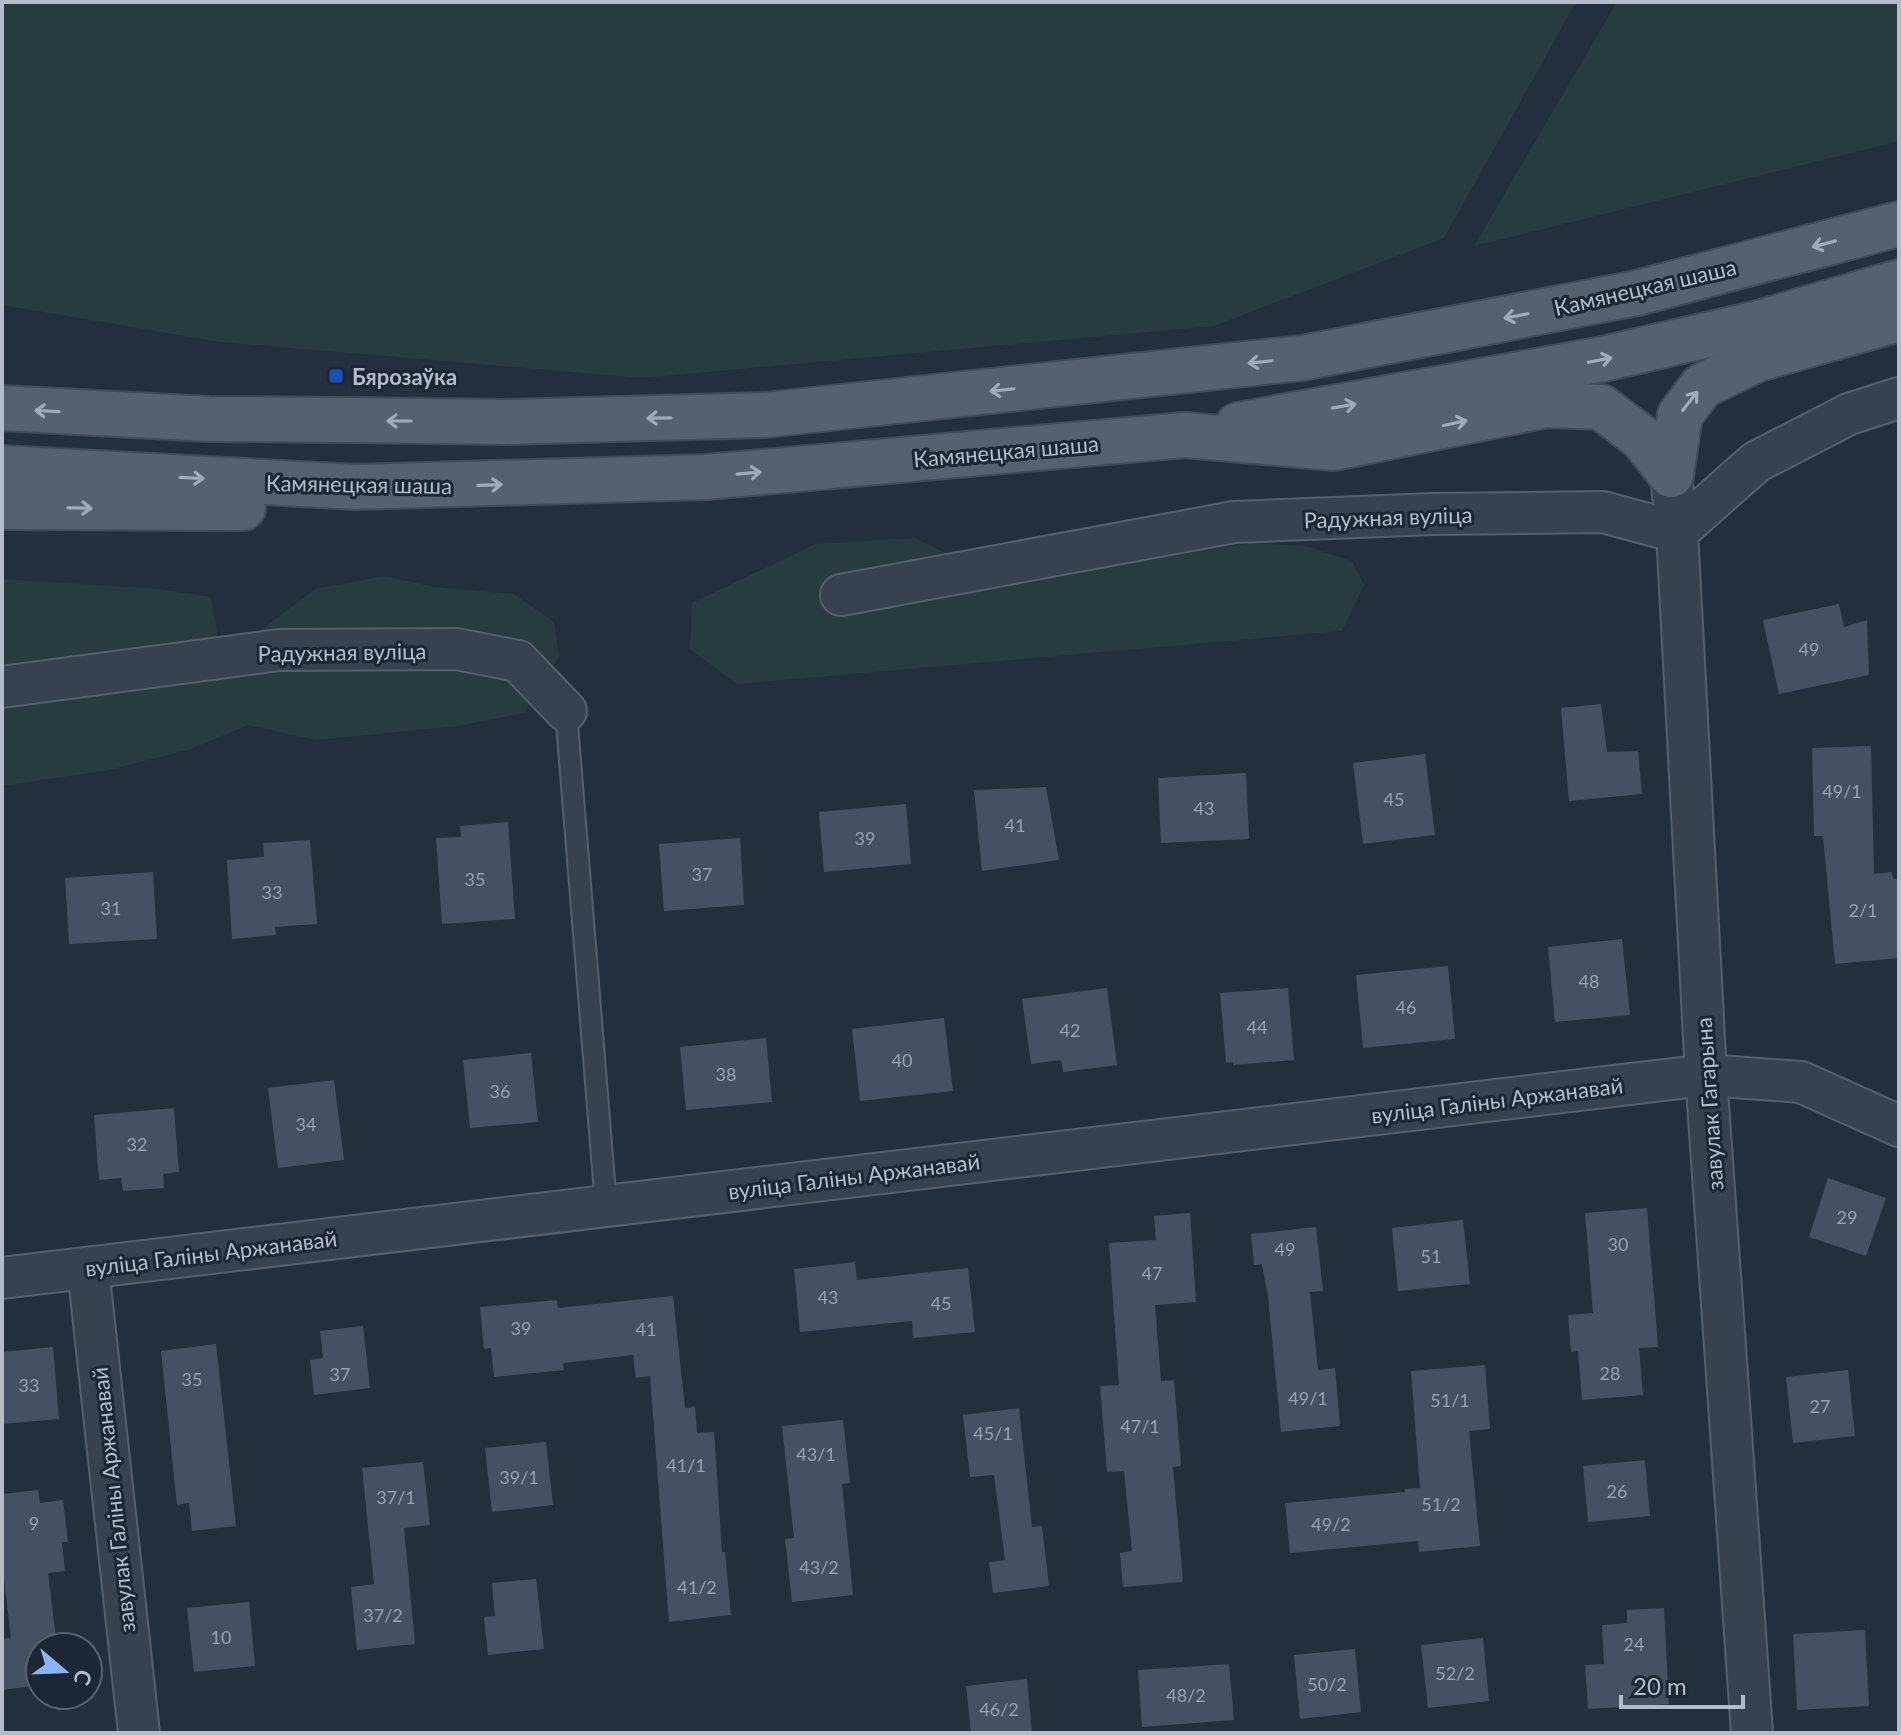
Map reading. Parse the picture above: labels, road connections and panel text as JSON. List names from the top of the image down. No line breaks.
{"streets":{"main road":["Камянецкая шаша"],"street":["Радужная вуліца","вуліца Галіны Аржанавай","завулак Гагарына","завулак Галіны Аржанавай"]},"crossings":[["Камянецкая шаша","завулак Гагарына"],["Радужная вуліца","завулак Гагарына"],["вуліца Галіны Аржанавай","завулак Гагарына"],["вуліца Галіны Аржанавай","завулак Галіны Аржанавай"]],"places":{"transit":["Бярозаўка"]},"house_numbers":["49","49/1","45","43","41","39","37","35","33","31","2/1","48","46","44","42","40","38","36","34","32","29","30","49","51","47","43","45","39","41","28","37","35","33","49/1","51/1","27","47/1","45/1","43/1","41/1","39/1","26","37/1","51/2","9","49/2","43/2","41/2","37/2","10","24","52/2","50/2","48/2","46/2"],"scale_bar":"20 m","north":"right"}
